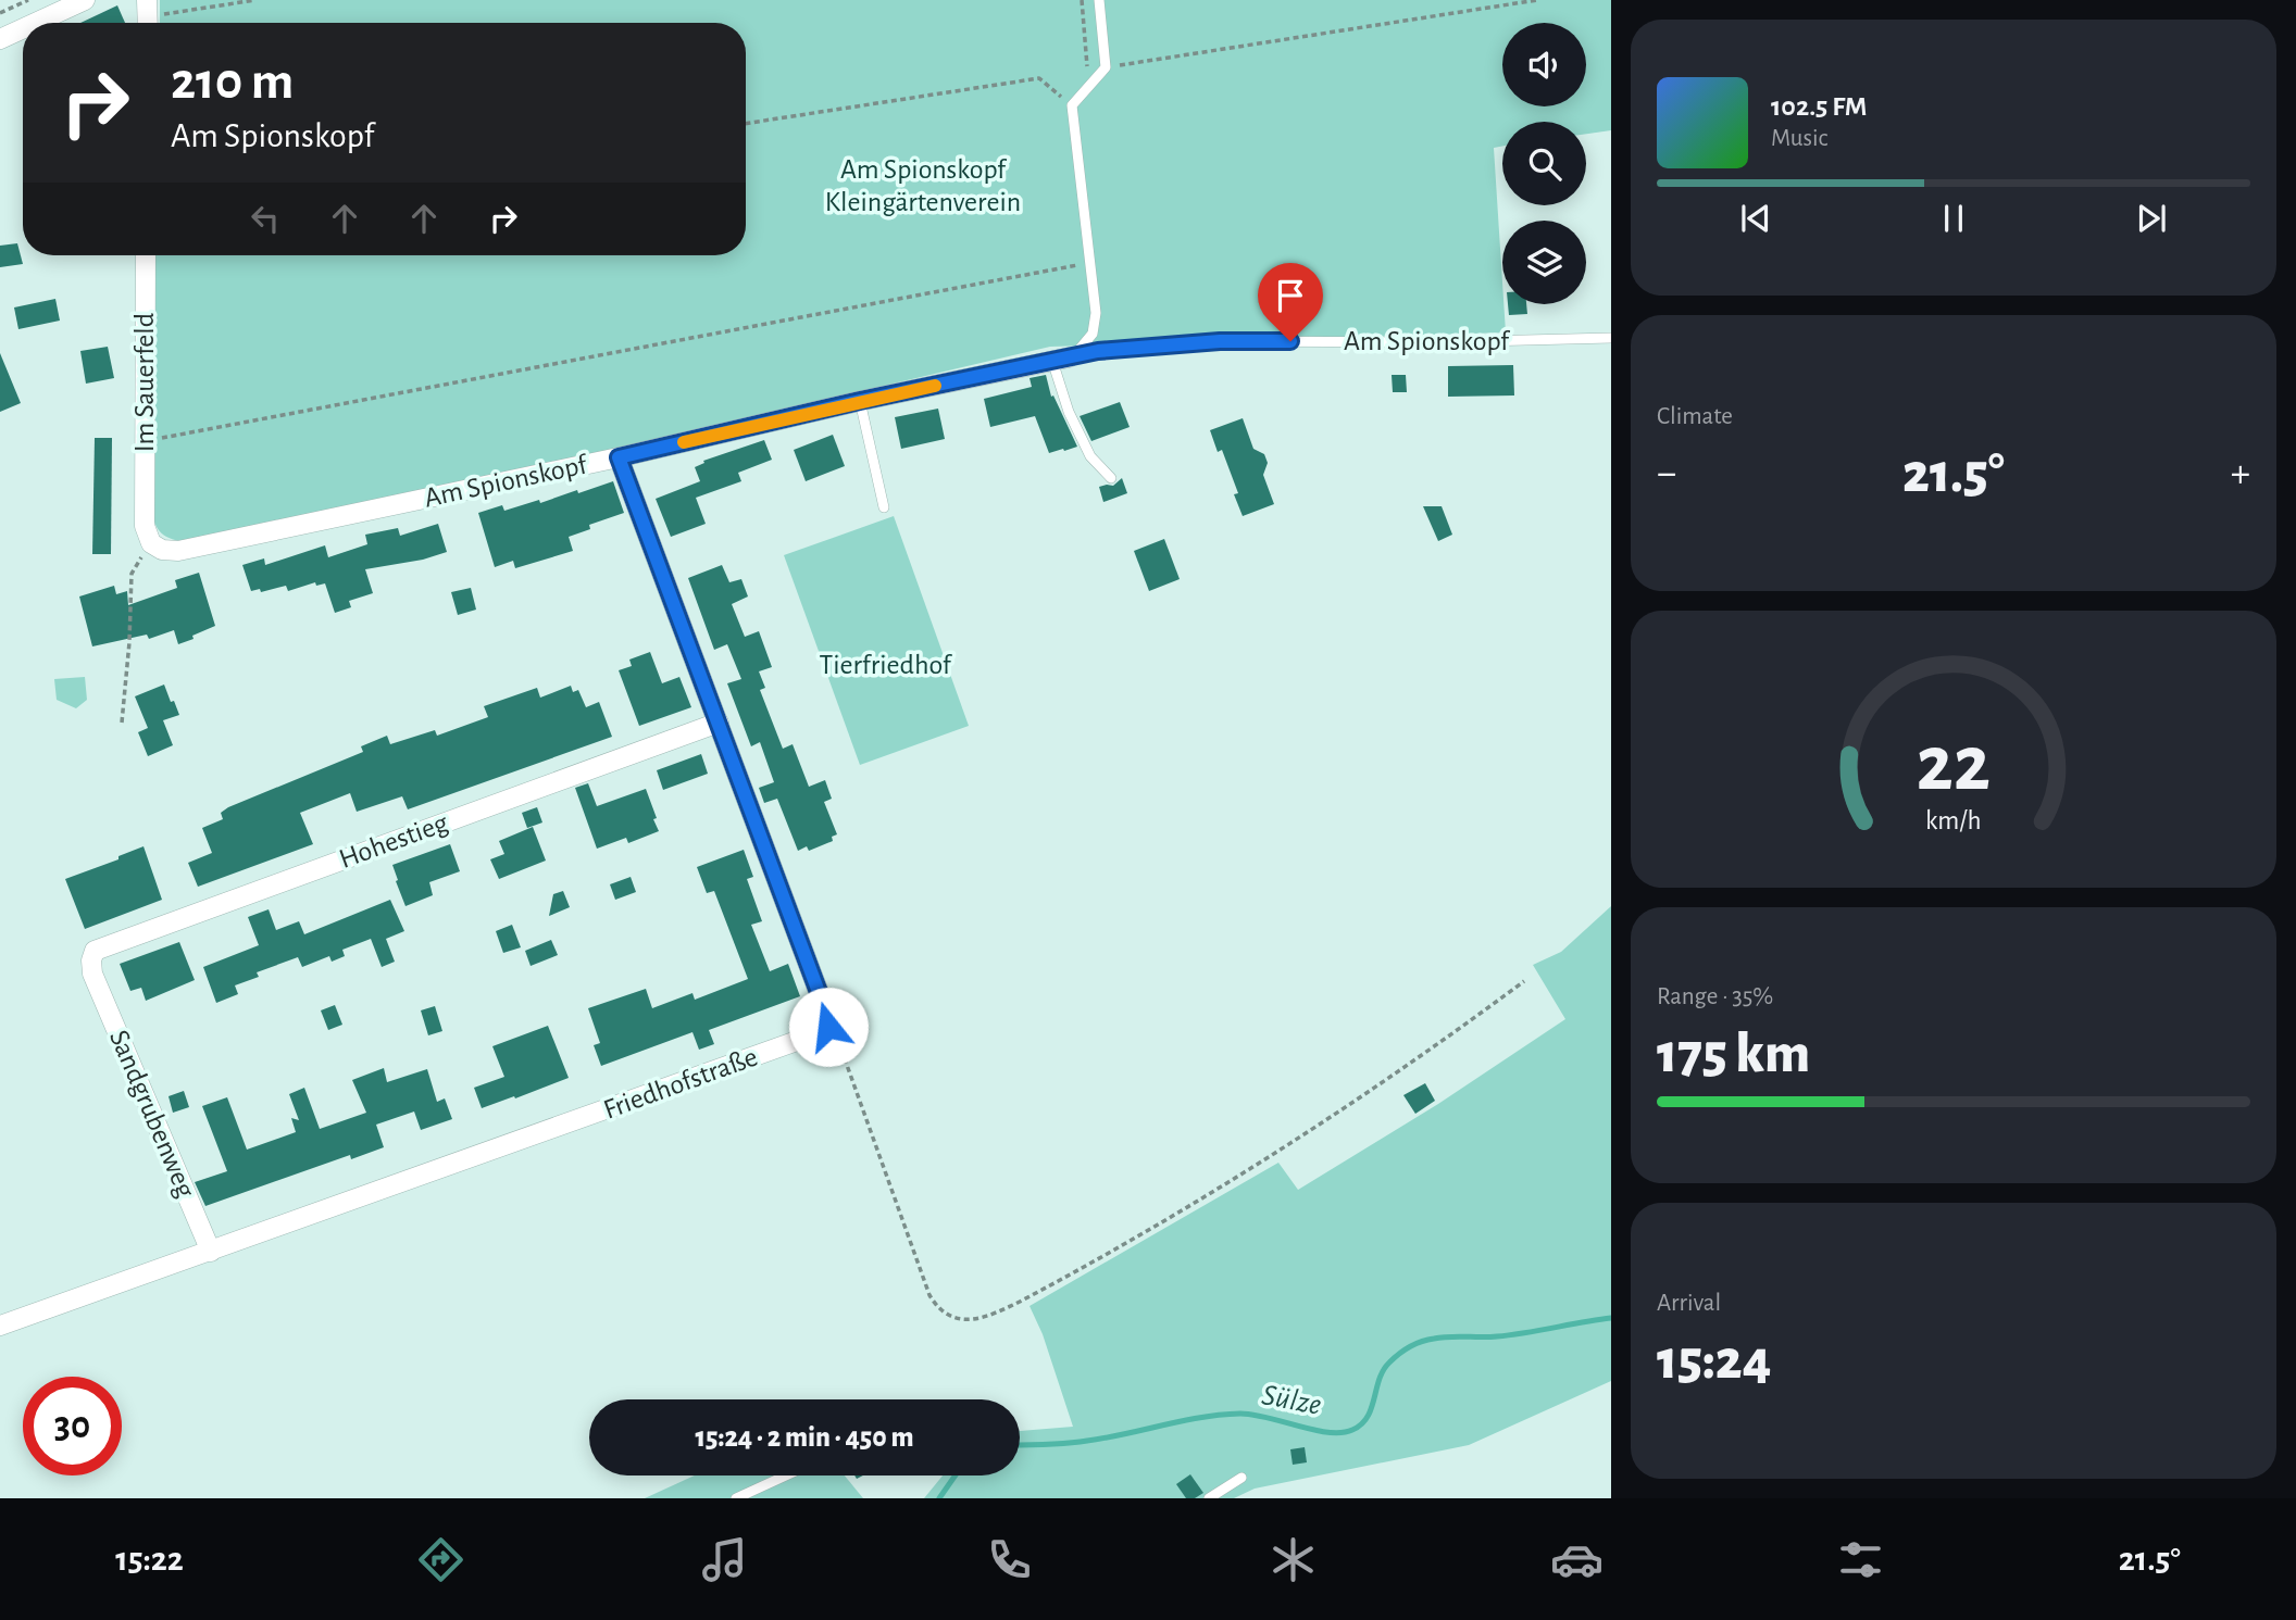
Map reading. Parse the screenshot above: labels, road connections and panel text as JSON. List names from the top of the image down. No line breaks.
{"streets":{"street":["Am Spionskopf","Im Sauerfeld","Hohestieg","Friedhofstraße","Sandgrubenweg"]},"crossings":[["Am Spionskopf","Im Sauerfeld"],["Hohestieg","Sandgrubenweg"],["Friedhofstraße","Sandgrubenweg"]],"water":["Sülze"],"parks":["Am Spionskopf Kleingärtenverein","Tierfriedhof"],"page":{"turn":["210 m","Am Spionskopf"],"song":["102.5 FM","Music"],"tile":["Climate",["Range · 35%","175 km"],["Arrival","15:24"]],"heat":["−","21.5°","+"],"limit":"30","trip":"15:24 · 2 min · 450 m","tabs":["15:22","21.5°"],"gauge":["22","km/h"]}}
